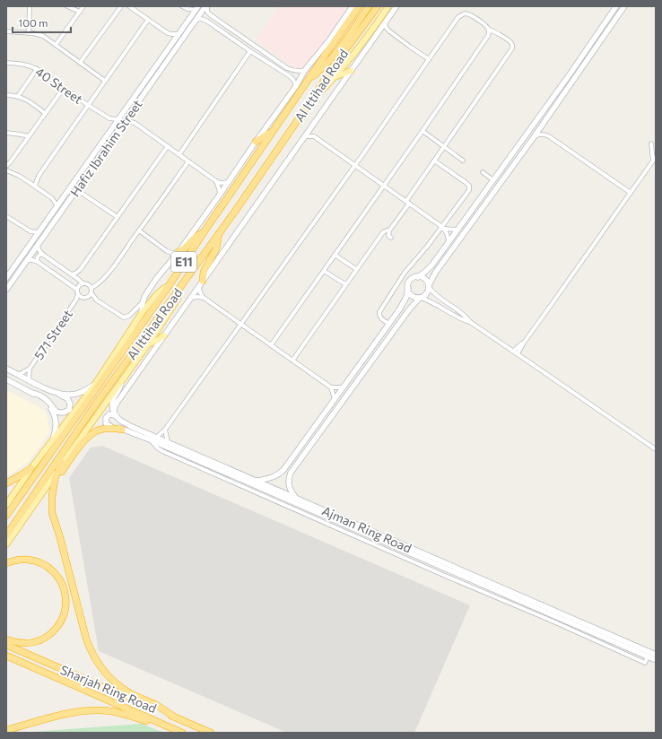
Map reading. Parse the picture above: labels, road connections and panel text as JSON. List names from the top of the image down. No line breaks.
{"streets":{"highway":["Al Ittihad Road","E11","Sharjah Ring Road"],"main road":["Hafiz Ibrahim Street","Ajman Ring Road"],"street":["40 Street","571 Street"]},"crossings":[["40 Street","Hafiz Ibrahim Street"]],"scale_bar":"100 m"}
